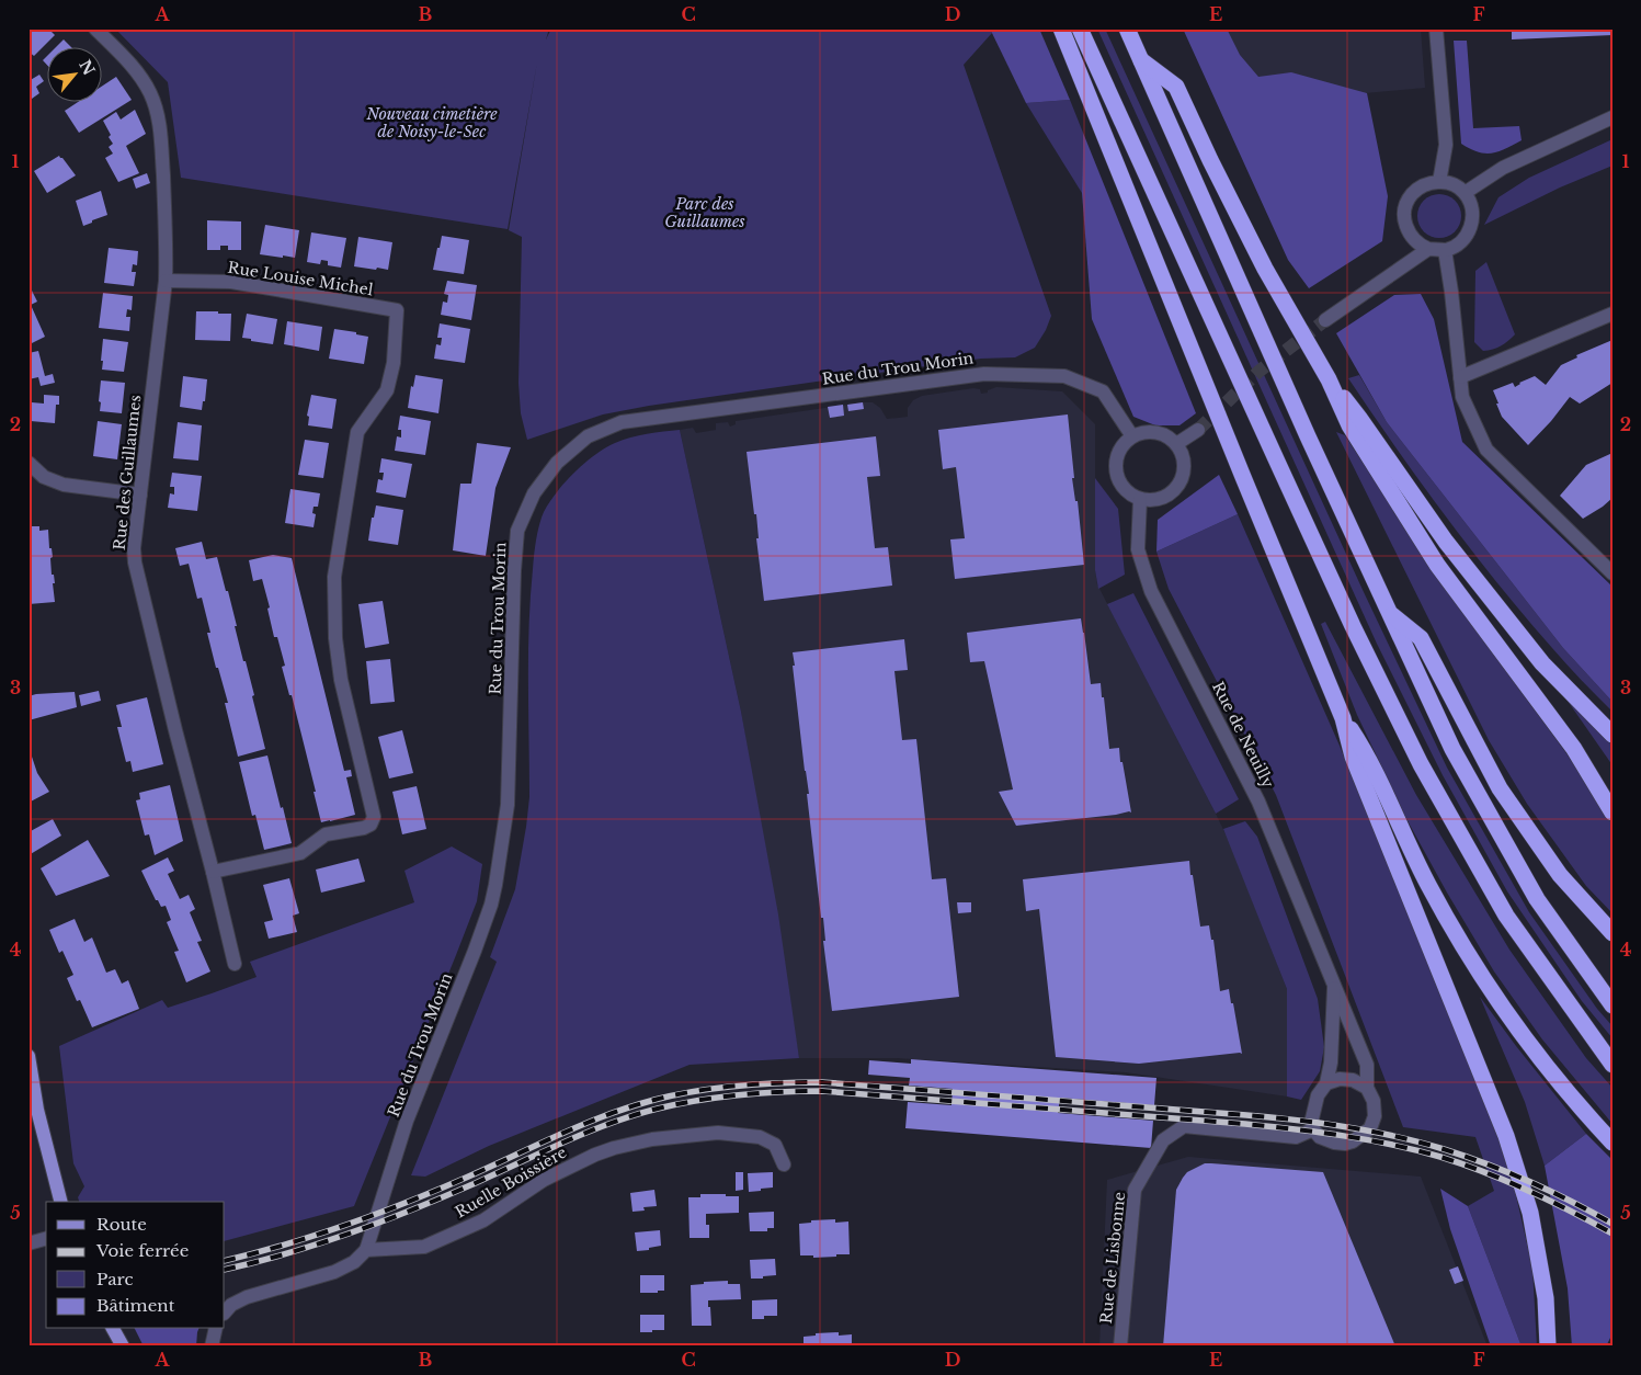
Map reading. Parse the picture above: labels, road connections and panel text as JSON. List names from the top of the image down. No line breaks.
{"streets":{"street":["Rue Louise Michel","Rue du Trou Morin","Rue des Guillaumes","Rue de Neuilly","Ruelle Boissière","Rue de Lisbonne"]},"crossings":[["Rue Louise Michel","Rue des Guillaumes"],["Rue du Trou Morin","Rue de Neuilly"],["Rue du Trou Morin","Ruelle Boissière"],["Rue de Neuilly","Rue de Lisbonne"]],"parks":["Nouveau cimetière de Noisy-le-Sec","Parc des Guillaumes"],"legend":["Route","Voie ferrée","Parc","Bâtiment"],"north":"top right","grid":{"columns":["A","B","C","D","E","F"],"rows":["1","2","3","4","5"]}}
